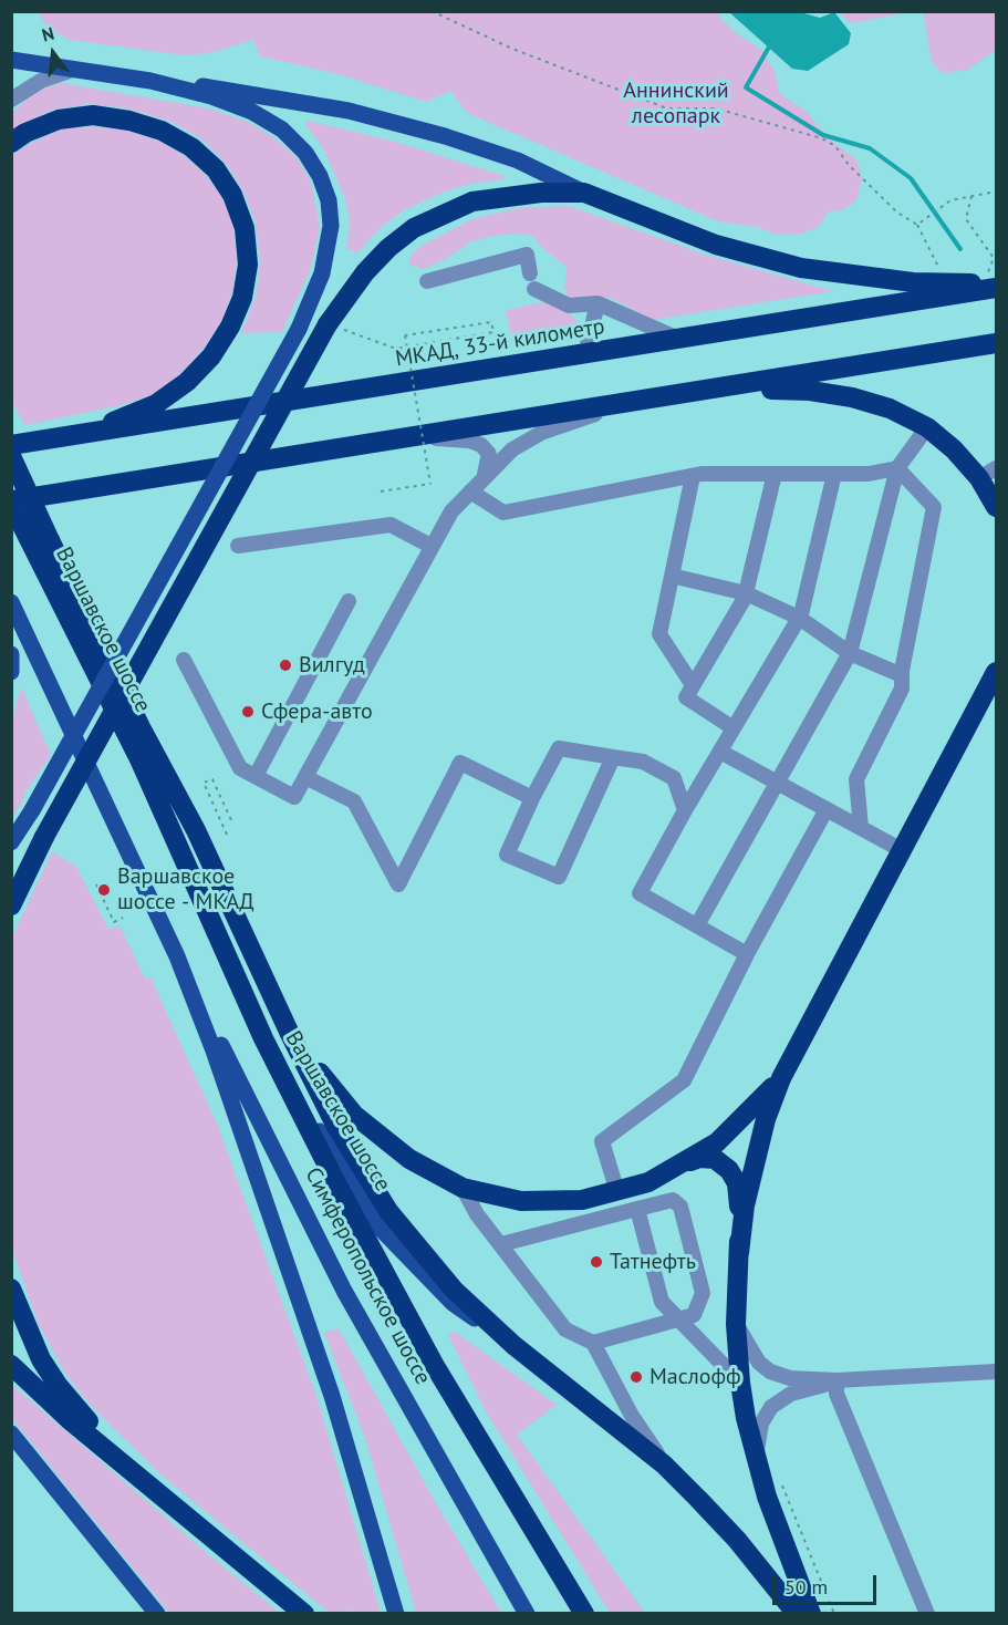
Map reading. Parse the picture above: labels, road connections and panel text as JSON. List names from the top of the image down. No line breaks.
{"streets":{"highway":["МКАД, 33-й километр","Варшавское шоссе","Симферопольское шоссе"]},"crossings":[["Варшавское шоссе","Симферопольское шоссе"]],"parks":["Аннинский лесопарк"],"places":["Вилгуд","Сфера-авто","Варшавское шоссе - МКАД","Татнефть","Маслофф"],"scale_bar":"50 m","north":"top"}
